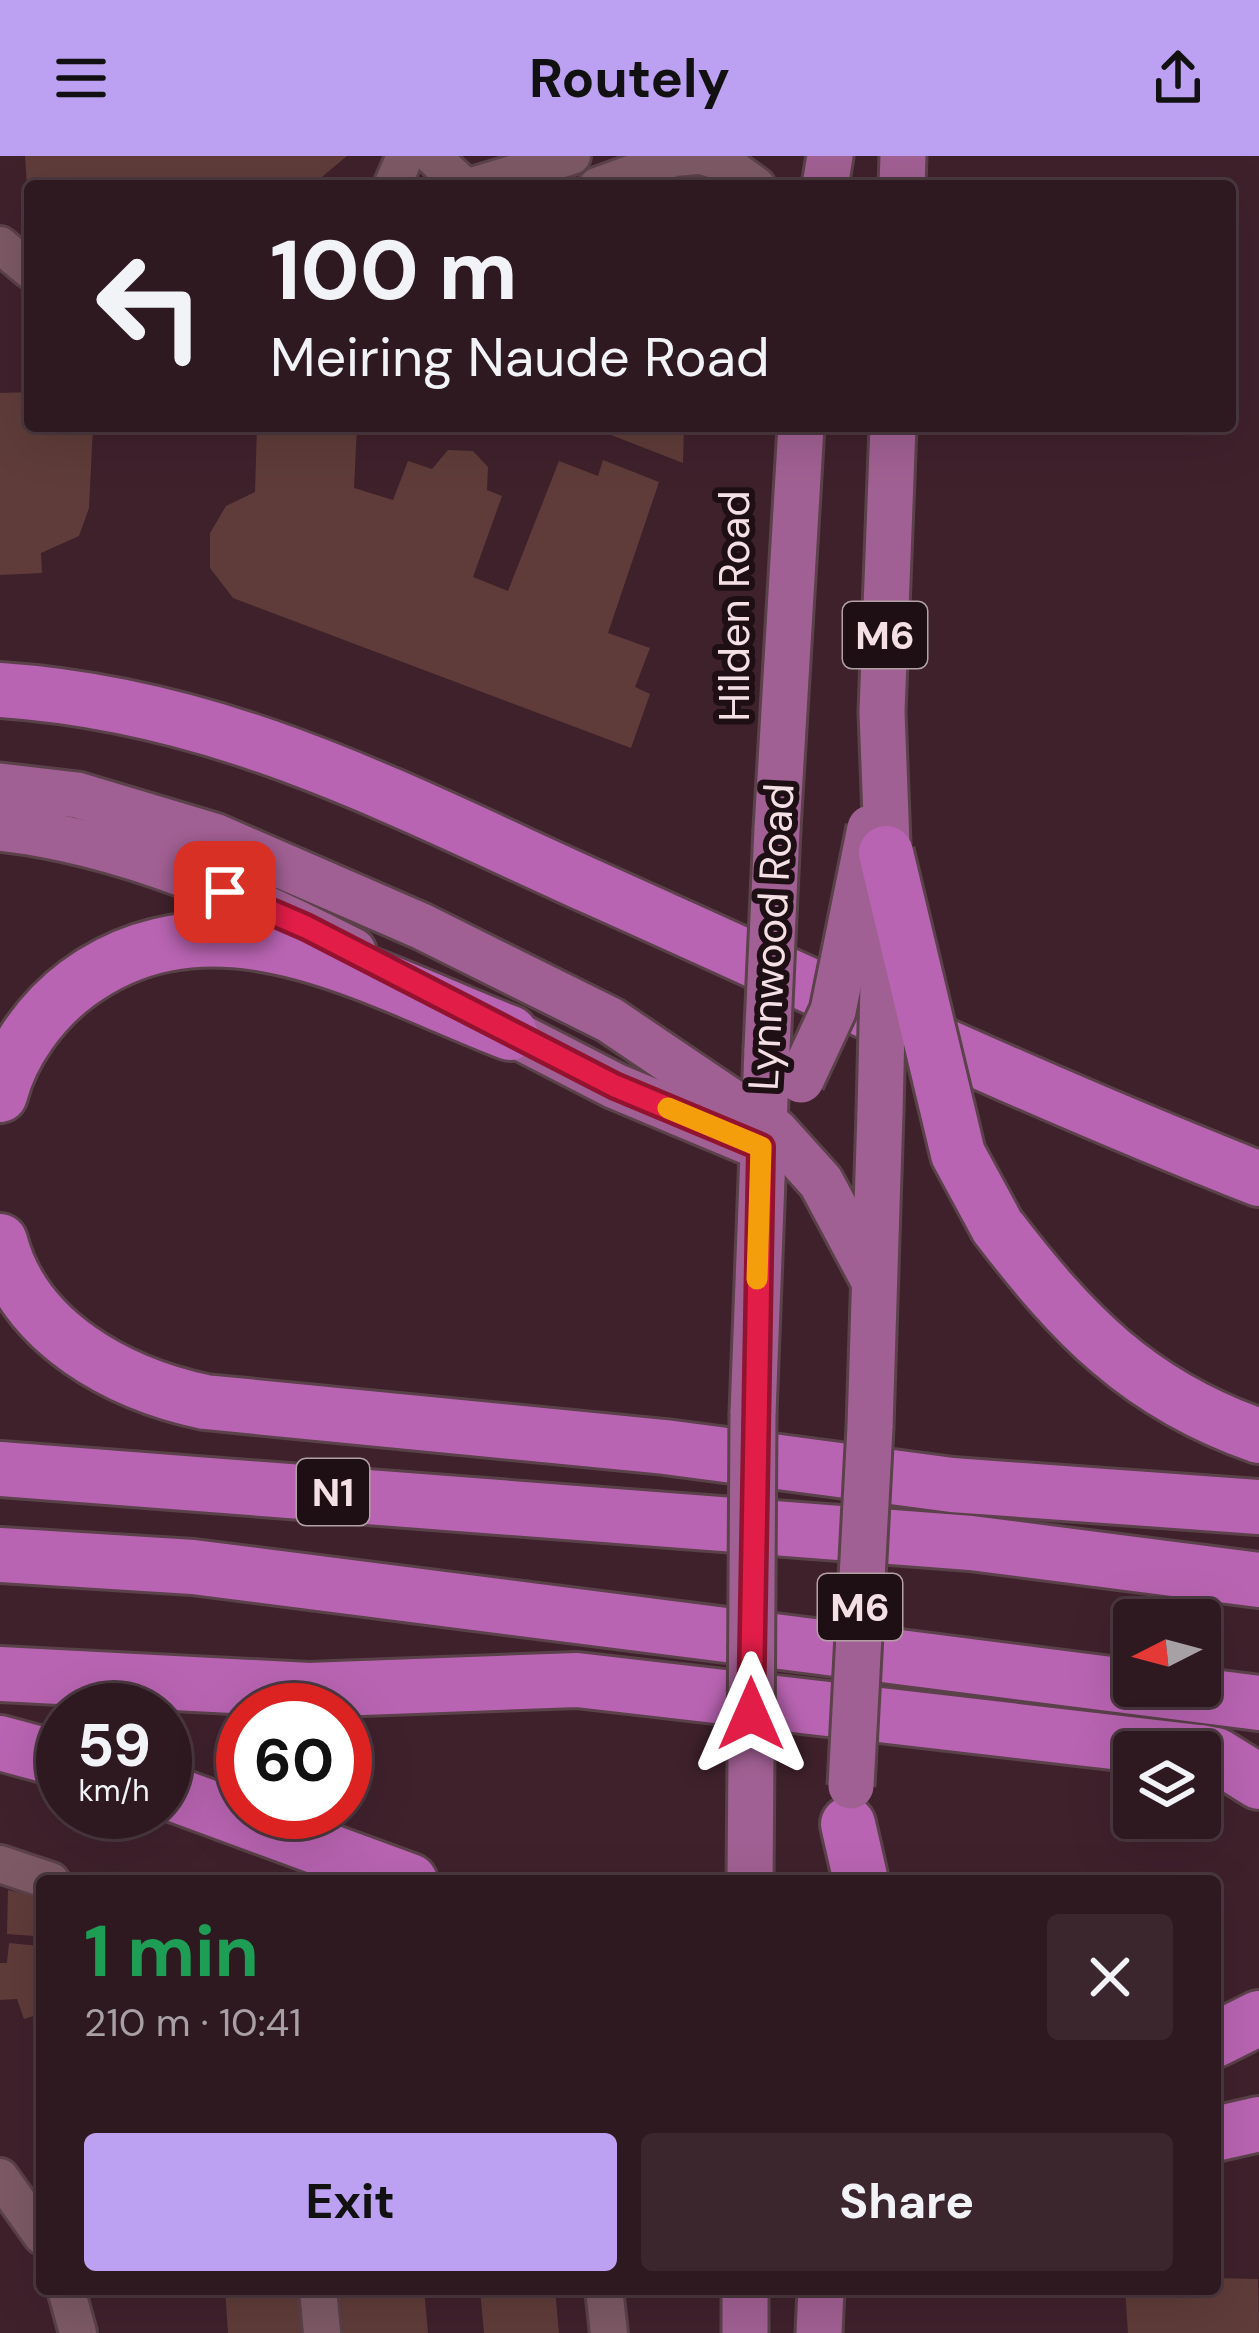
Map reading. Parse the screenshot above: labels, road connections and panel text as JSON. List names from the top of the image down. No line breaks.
{"streets":{"highway":["N1"],"main road":["M6","Lynnwood Road"],"street":["Hilden Road"]},"crossings":[["Hilden Road","Lynnwood Road"]],"north":"left","page":{"header":"Routely","turn":["100 m","Meiring Naude Road"],"speed":"59 km/h","limit":"60","heading":["1 min","210 m · 10:41"],"buttons":["Exit","Share"]}}
